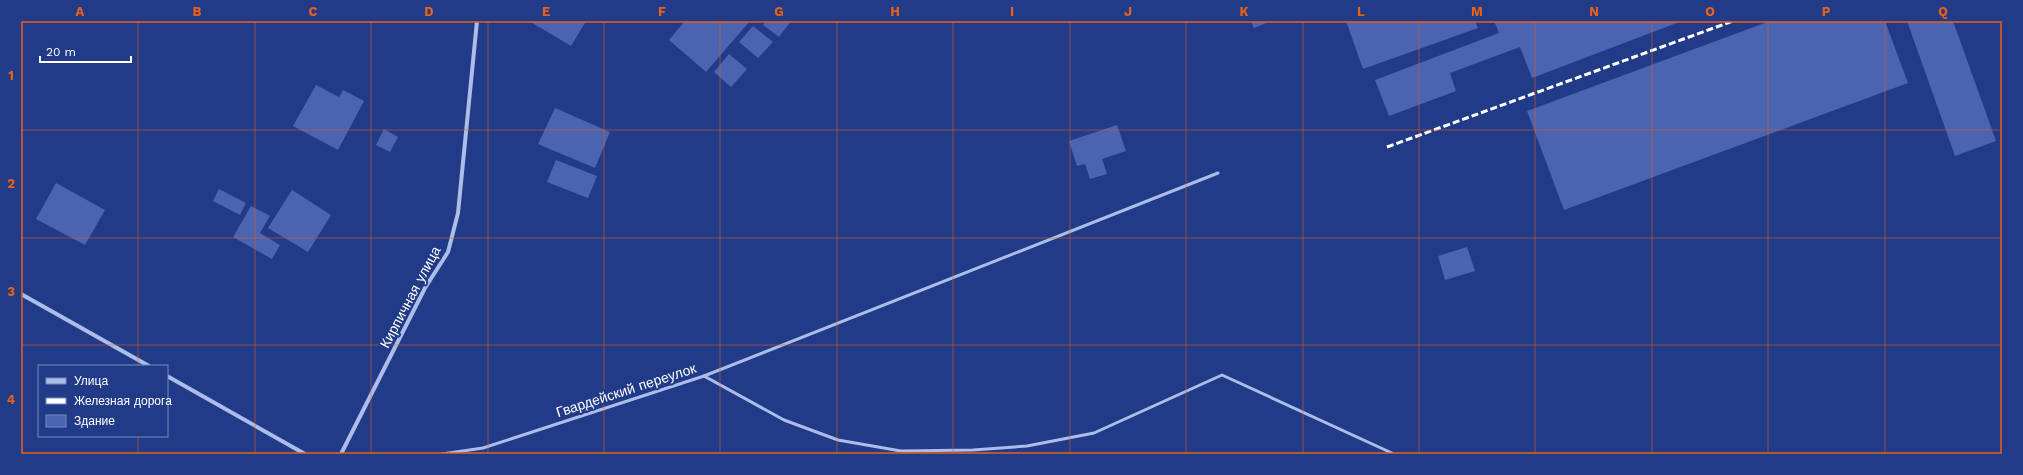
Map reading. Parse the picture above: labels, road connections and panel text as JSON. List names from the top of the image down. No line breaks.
{"streets":{"street":["Кирпичная улица"],"lane":["Гвардейский переулок"]},"legend":["Улица","Железная дорога","Здание"],"scale_bar":"20 m","grid":{"columns":["A","B","C","D","E","F","G","H","I","J","K","L","M","N","O","P","Q"],"rows":["1","2","3","4"]}}
